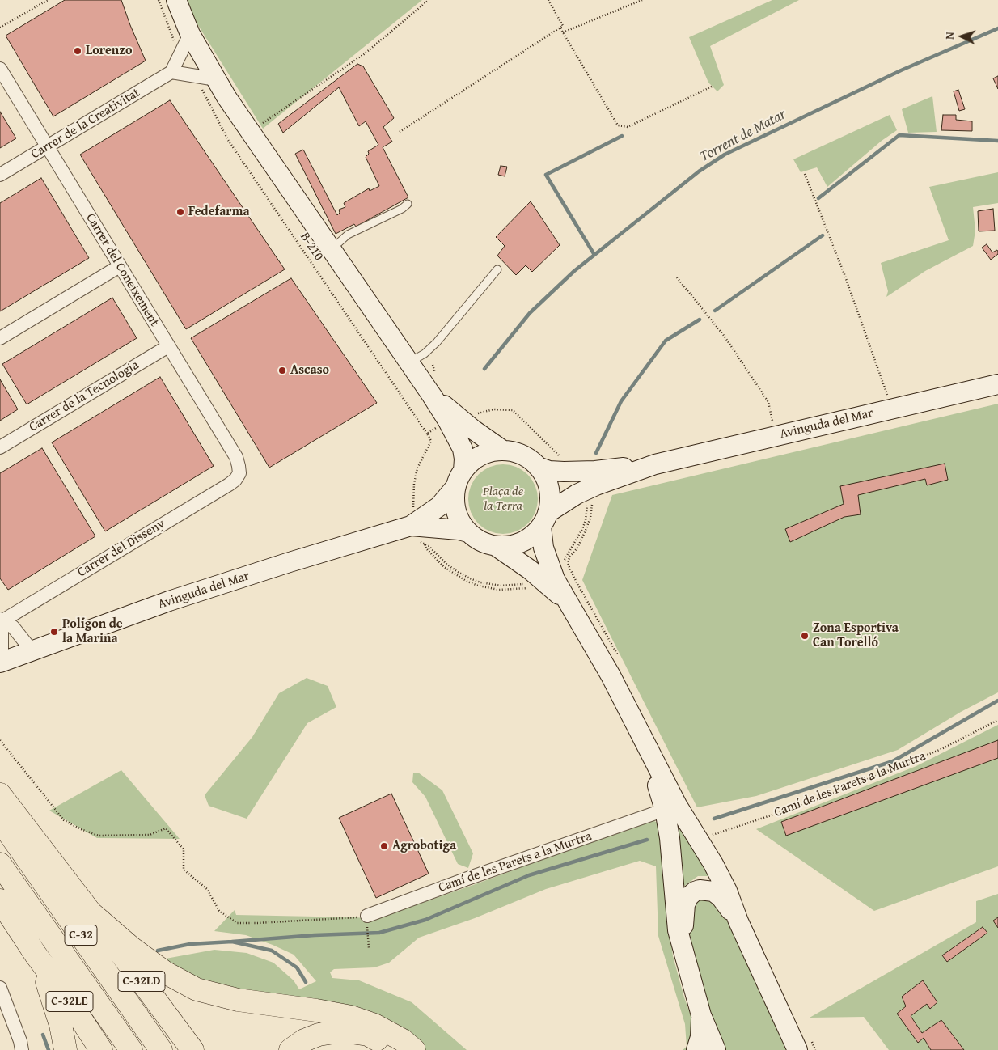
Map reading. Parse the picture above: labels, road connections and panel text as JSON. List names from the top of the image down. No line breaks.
{"streets":{"highway":["C-32","C-32LD","C-32LE"],"main road":["B-210","Avinguda del Mar"],"street":["Carrer de la Creativitat","Carrer del Coneixement","Carrer de la Tecnologia","Carrer del Disseny","Camí de les Parets a la Murtra"]},"crossings":[["Carrer de la Creativitat","Carrer del Coneixement"],["B-210","Avinguda del Mar"],["B-210","Camí de les Parets a la Murtra"],["Carrer del Coneixement","Carrer de la Tecnologia"],["Carrer del Coneixement","Carrer del Disseny"]],"water":["Torrent de Matar"],"parks":["Plaça de la Terra"],"places":["Lorenzo","Fedefarma","Ascaso","Polígon de la Marina","Zona Esportiva Can Torelló","Agrobotiga"],"north":"left"}
